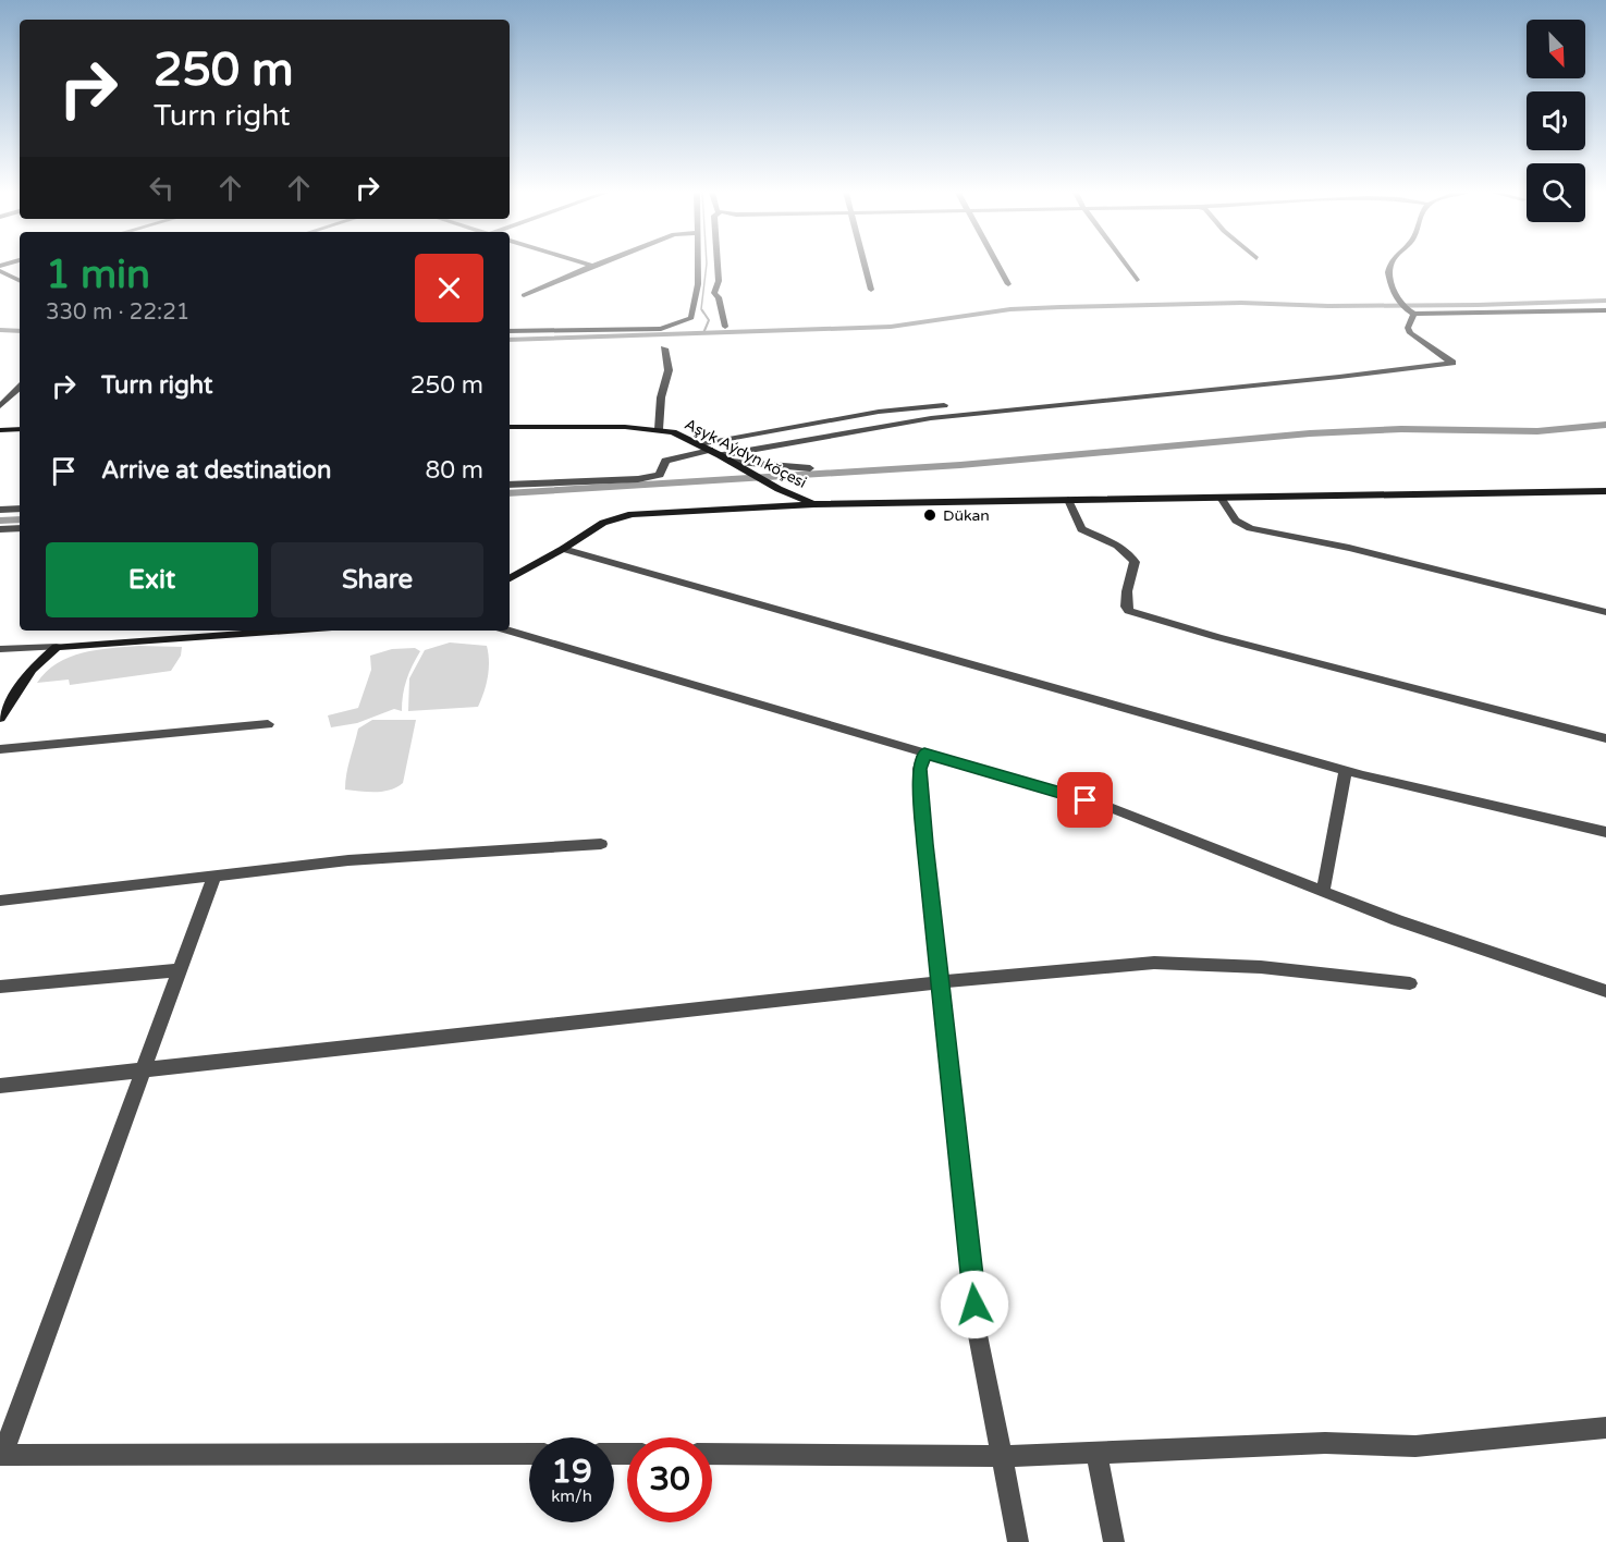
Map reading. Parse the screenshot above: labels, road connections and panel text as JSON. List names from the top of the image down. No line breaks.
{"streets":{"main road":["Aşyk Aýdyn köçesi"]},"places":["Dükan"],"north":"bottom right","page":{"turn":["250 m","Turn right"],"heading":["1 min","330 m · 22:21"],"list":[{"name":"Turn right","value":"250 m"},{"name":"Arrive at destination","value":"80 m"}],"buttons":["Exit","Share"],"speed":"19 km/h","limit":"30"}}
